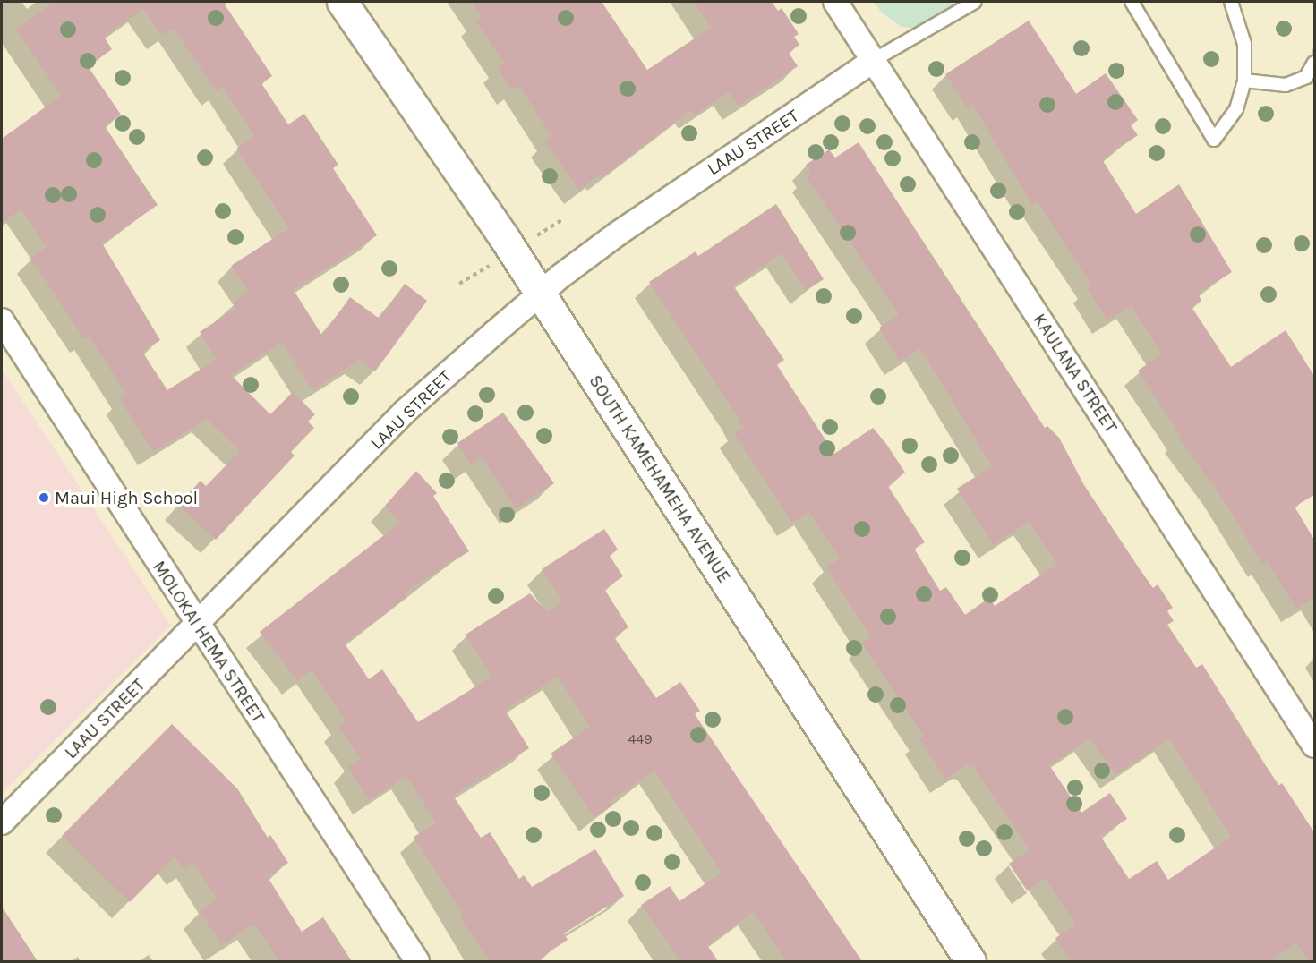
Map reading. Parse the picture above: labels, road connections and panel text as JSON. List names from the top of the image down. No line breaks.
{"streets":{"street":["LAAU STREET","KAULANA STREET","SOUTH KAMEHAMEHA AVENUE","MOLOKAI HEMA STREET"]},"crossings":[["LAAU STREET","KAULANA STREET"],["LAAU STREET","SOUTH KAMEHAMEHA AVENUE"],["LAAU STREET","MOLOKAI HEMA STREET"]],"places":["Maui High School"],"house_numbers":["449"]}
